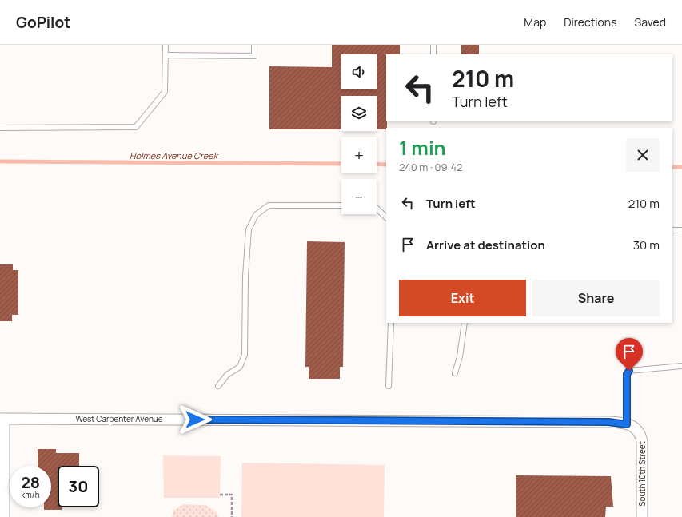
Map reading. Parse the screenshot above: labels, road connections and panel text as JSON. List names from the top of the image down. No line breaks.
{"streets":{"street":["West Carpenter Avenue","South 10th Street"]},"crossings":[["West Carpenter Avenue","South 10th Street"]],"water":["Holmes Avenue Creek"],"page":{"header":"GoPilot","nav":["Map","Directions","Saved"],"map_buttons":["+","−"],"turn":["210 m","Turn left"],"heading":["1 min","240 m · 09:42"],"list":[{"name":"Turn left","value":"210 m"},{"name":"Arrive at destination","value":"30 m"}],"buttons":["Exit","Share"],"speed":"28 km/h","limit":"30"}}
